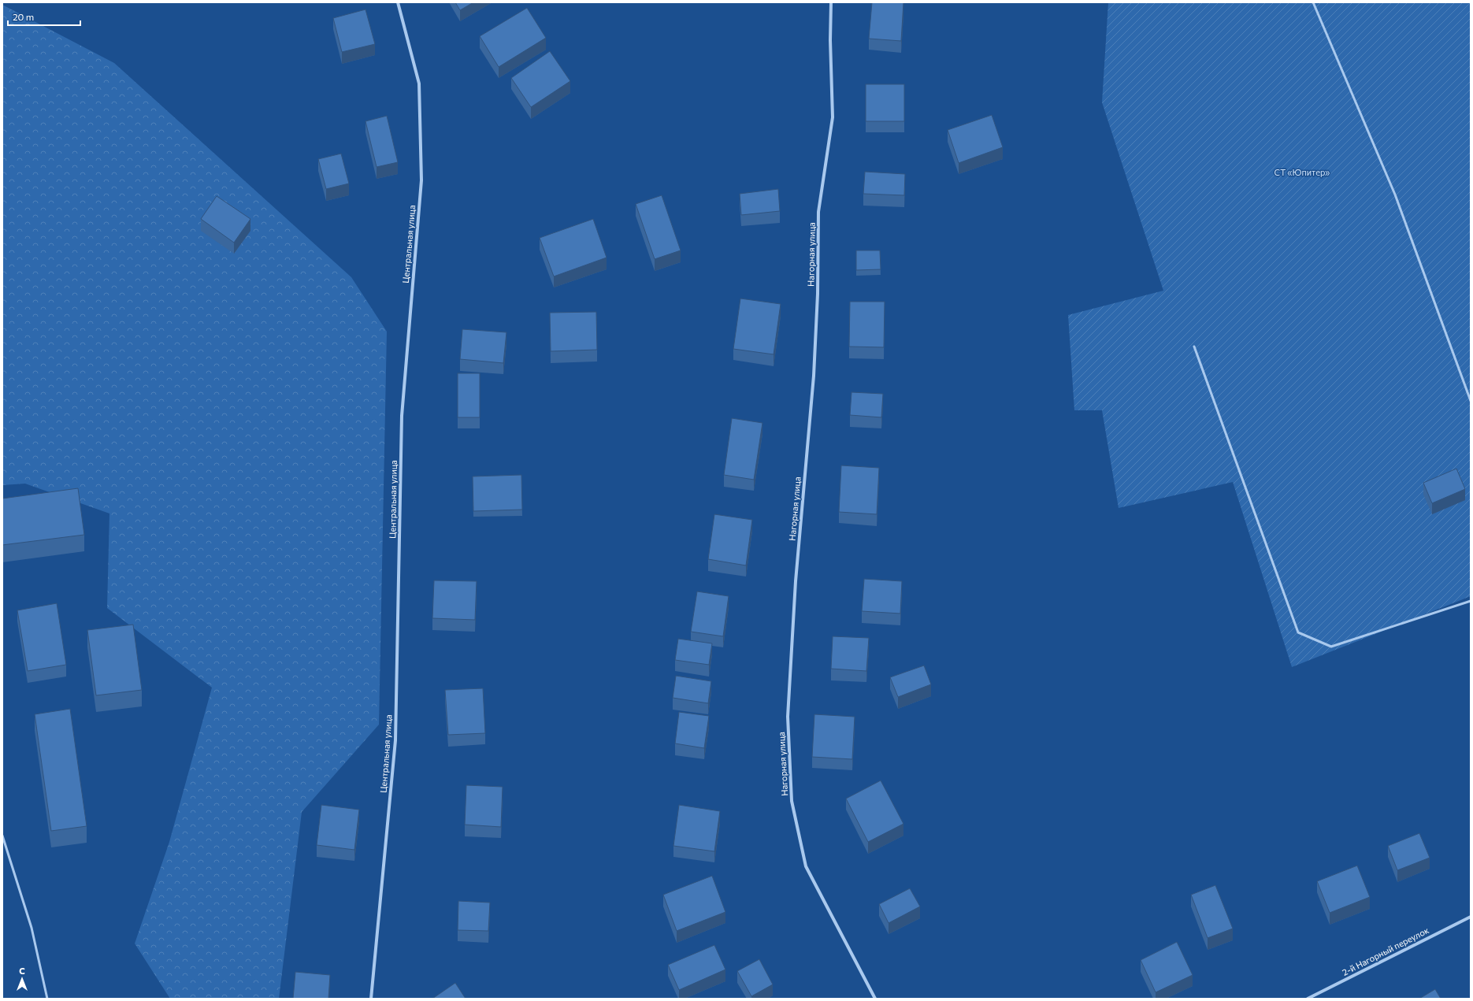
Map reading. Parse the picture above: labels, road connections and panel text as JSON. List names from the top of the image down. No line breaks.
{"streets":{"street":["Центральная улица","Нагорная улица","2-й Нагорный переулок"]},"parks":["СТ «Юпитер»"],"scale_bar":"20 m","north":"top"}
